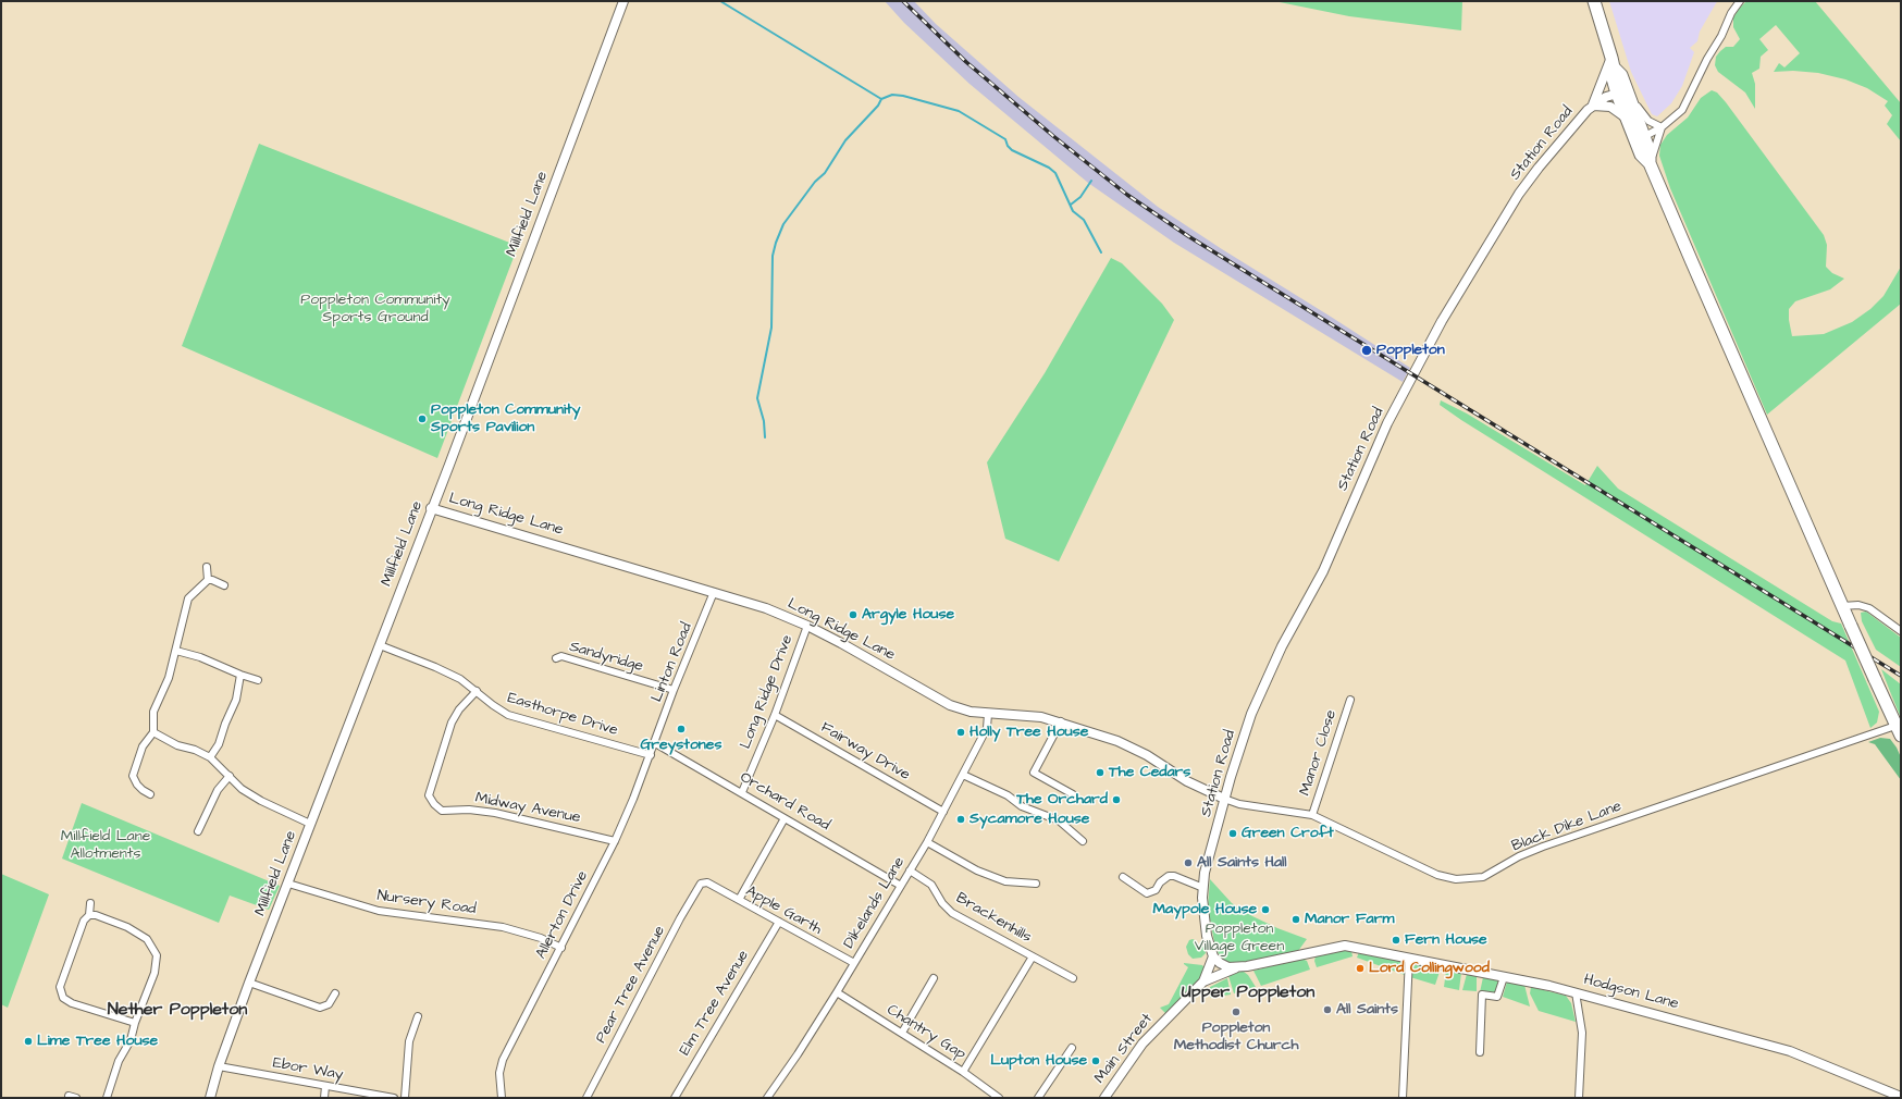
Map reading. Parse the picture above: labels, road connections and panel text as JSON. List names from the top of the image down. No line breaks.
{"streets":{"street":["Station Road","Millfield Lane","Long Ridge Lane","Sandyridge","Linton Road","Long Ridge Drive","Easthorpe Drive","Fairway Drive","Manor Close","Orchard Road","Midway Avenue","Black Dike Lane","Nursery Road","Dikelands Lane","Apple Garth","Allerton Drive","Brackenhills","Pear Tree Avenue","Hodgson Lane","Elm Tree Avenue","Chantry Gap","Main Street","Ebor Way"]},"crossings":[["Station Road","Long Ridge Lane"],["Station Road","Black Dike Lane"],["Millfield Lane","Long Ridge Lane"],["Millfield Lane","Easthorpe Drive"],["Millfield Lane","Nursery Road"],["Millfield Lane","Ebor Way"],["Long Ridge Lane","Linton Road"],["Long Ridge Lane","Long Ridge Drive"],["Long Ridge Lane","Black Dike Lane"],["Long Ridge Lane","Dikelands Lane"],["Sandyridge","Linton Road"],["Linton Road","Orchard Road"],["Linton Road","Allerton Drive"],["Long Ridge Drive","Fairway Drive"],["Long Ridge Drive","Orchard Road"],["Easthorpe Drive","Midway Avenue"],["Easthorpe Drive","Allerton Drive"],["Fairway Drive","Dikelands Lane"],["Manor Close","Black Dike Lane"],["Orchard Road","Dikelands Lane"],["Orchard Road","Allerton Drive"],["Midway Avenue","Allerton Drive"],["Nursery Road","Allerton Drive"],["Dikelands Lane","Apple Garth"],["Dikelands Lane","Brackenhills"],["Dikelands Lane","Chantry Gap"],["Apple Garth","Pear Tree Avenue"],["Apple Garth","Elm Tree Avenue"]],"districts":["Upper Poppleton","Nether Poppleton"],"parks":["Poppleton Community Sports Ground","Millfield Lane Allotments","Poppleton Village Green"],"places":["Poppleton","Poppleton Community Sports Pavilion","Argyle House","Greystones","Holly Tree House","The Cedars","The Orchard","Sycamore House","Green Croft","All Saints Hall","Maypole House","Manor Farm","Fern House","Lord Collingwood","All Saints","Poppleton Methodist Church","Lime Tree House","Lupton House"]}
